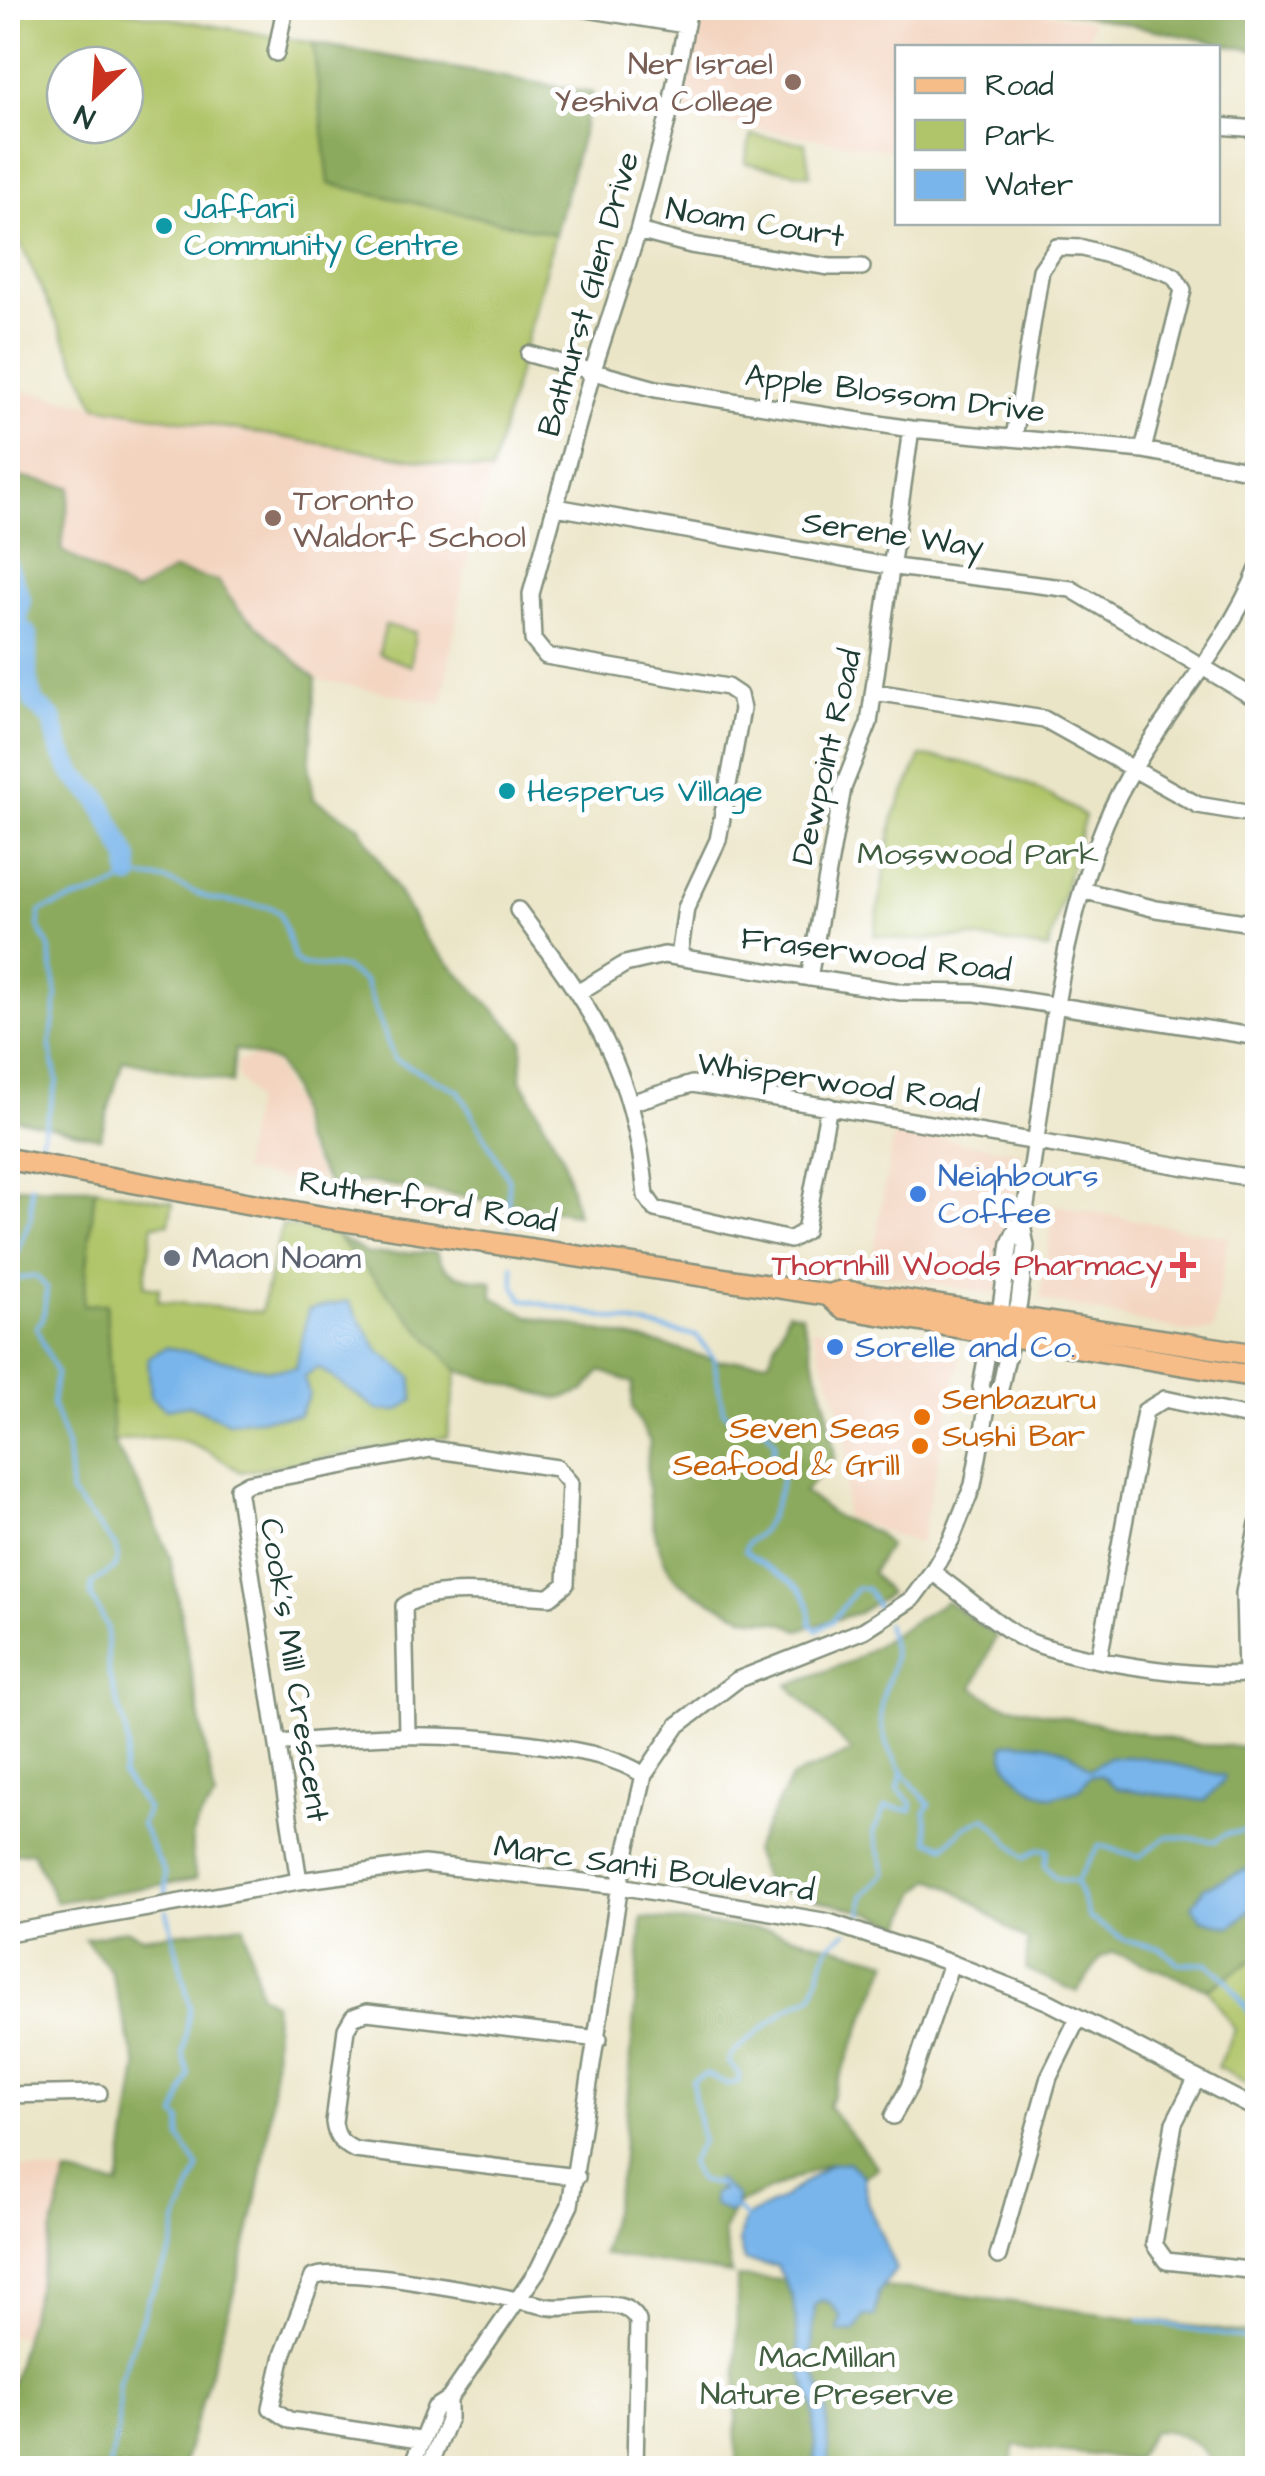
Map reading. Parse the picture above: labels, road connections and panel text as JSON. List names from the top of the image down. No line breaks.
{"streets":{"main road":["Rutherford Road"],"street":["Noam Court","Bathurst Glen Drive","Apple Blossom Drive","Serene Way","Dewpoint Road","Fraserwood Road","Whisperwood Road","Cook's Mill Crescent","Marc Santi Boulevard"]},"crossings":[["Noam Court","Bathurst Glen Drive"],["Bathurst Glen Drive","Apple Blossom Drive"],["Bathurst Glen Drive","Serene Way"],["Bathurst Glen Drive","Fraserwood Road"],["Apple Blossom Drive","Dewpoint Road"],["Serene Way","Dewpoint Road"],["Dewpoint Road","Fraserwood Road"],["Cook's Mill Crescent","Marc Santi Boulevard"]],"parks":["Mosswood Park","MacMillan Nature Preserve"],"places":{"other":["Ner Israel Yeshiva College","Jaffari Community Centre","Toronto Waldorf School","Hesperus Village","Neighbours Coffee","Maon Noam","Sorelle and Co.","Senbazuru Sushi Bar","Seven Seas Seafood & Grill"],"health":["Thornhill Woods Pharmacy"]},"legend":["Road","Park","Water"],"north":"bottom left"}
